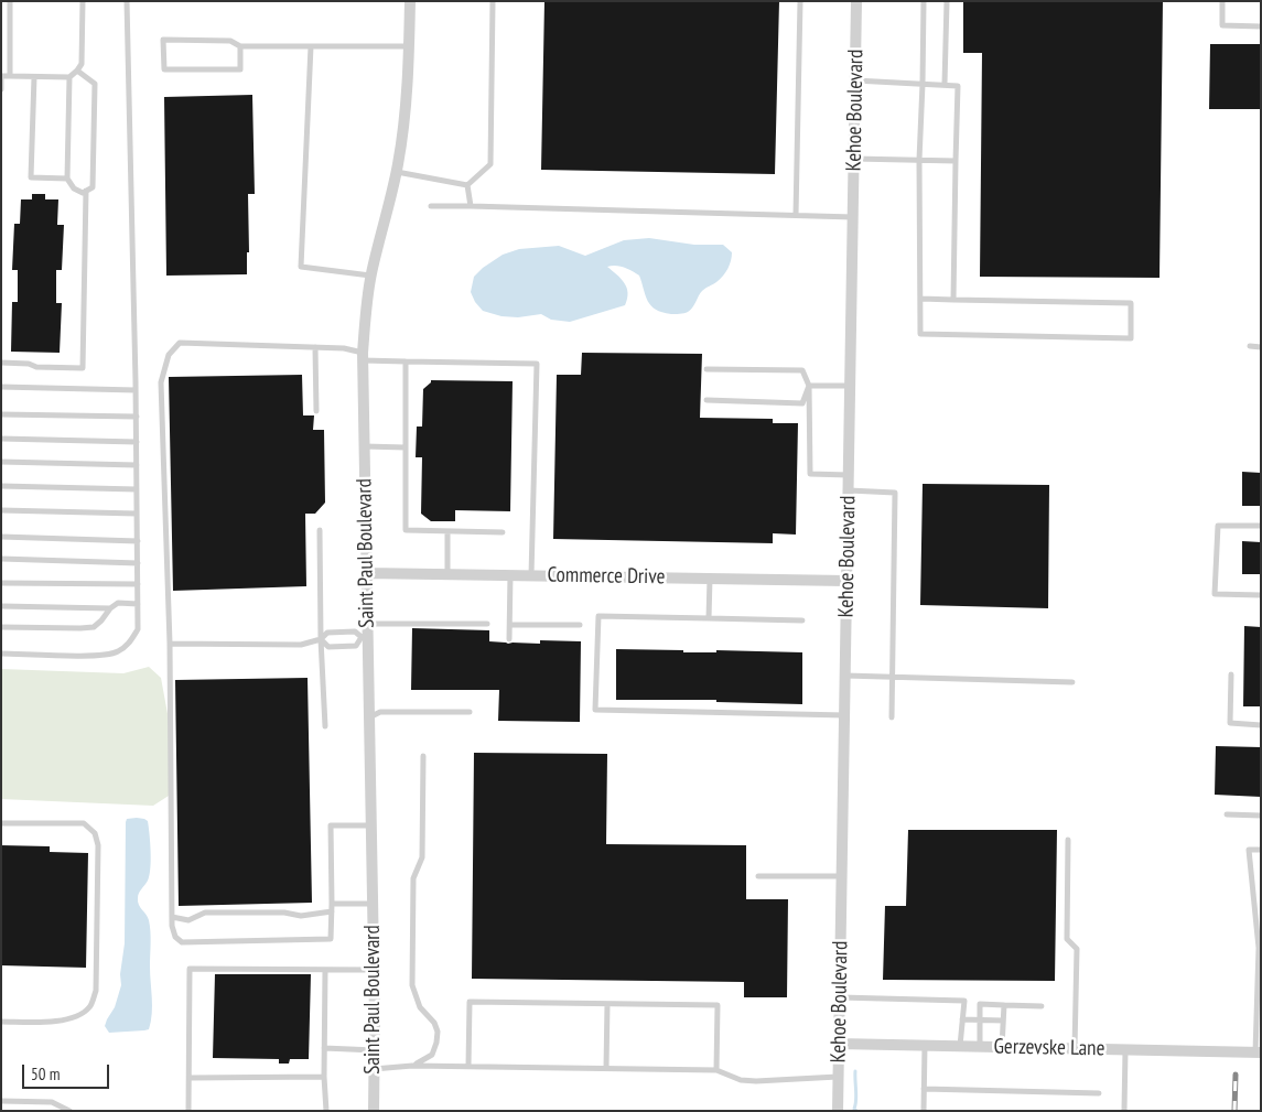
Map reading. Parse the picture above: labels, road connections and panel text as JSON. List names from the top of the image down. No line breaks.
{"streets":{"street":["Kehoe Boulevard","Saint Paul Boulevard","Commerce Drive","Gerzevske Lane"]},"crossings":[["Kehoe Boulevard","Commerce Drive"],["Kehoe Boulevard","Gerzevske Lane"],["Saint Paul Boulevard","Commerce Drive"]],"scale_bar":"50 m"}
